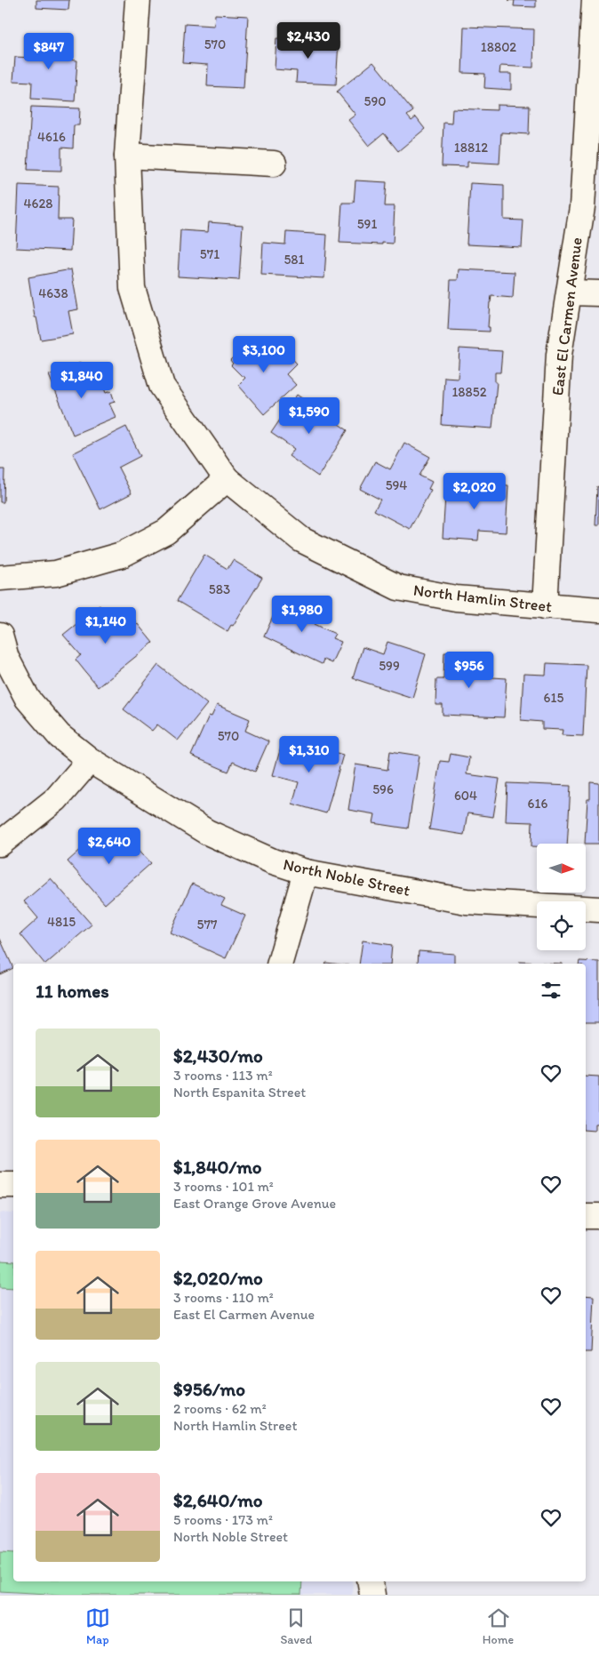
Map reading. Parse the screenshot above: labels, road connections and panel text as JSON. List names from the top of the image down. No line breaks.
{"streets":{"street":["East El Carmen Avenue","North Hamlin Street","North Noble Street"]},"crossings":[["East El Carmen Avenue","North Hamlin Street"]],"house_numbers":["570","18802","590","4616","18812","4628","591","571","581","4638","18852","594","583","599","615","570","596","604","616","4815","577"],"north":"right","page":{"price":["$2,430","$847","$3,100","$1,840","$1,590","$2,020","$1,980","$1,140","$956","$1,310","$2,640"],"heading":"11 homes","list":[{"name":"$2,430/mo","note":"3 rooms · 113 m² · North Espanita Street"},{"name":"$1,840/mo","note":"3 rooms · 101 m² · East Orange Grove Avenue"},{"name":"$2,020/mo","note":"3 rooms · 110 m² · East El Carmen Avenue"},{"name":"$956/mo","note":"2 rooms · 62 m² · North Hamlin Street"},{"name":"$2,640/mo","note":"5 rooms · 173 m² · North Noble Street"}],"tabs":["Map","Saved","Home"]}}
